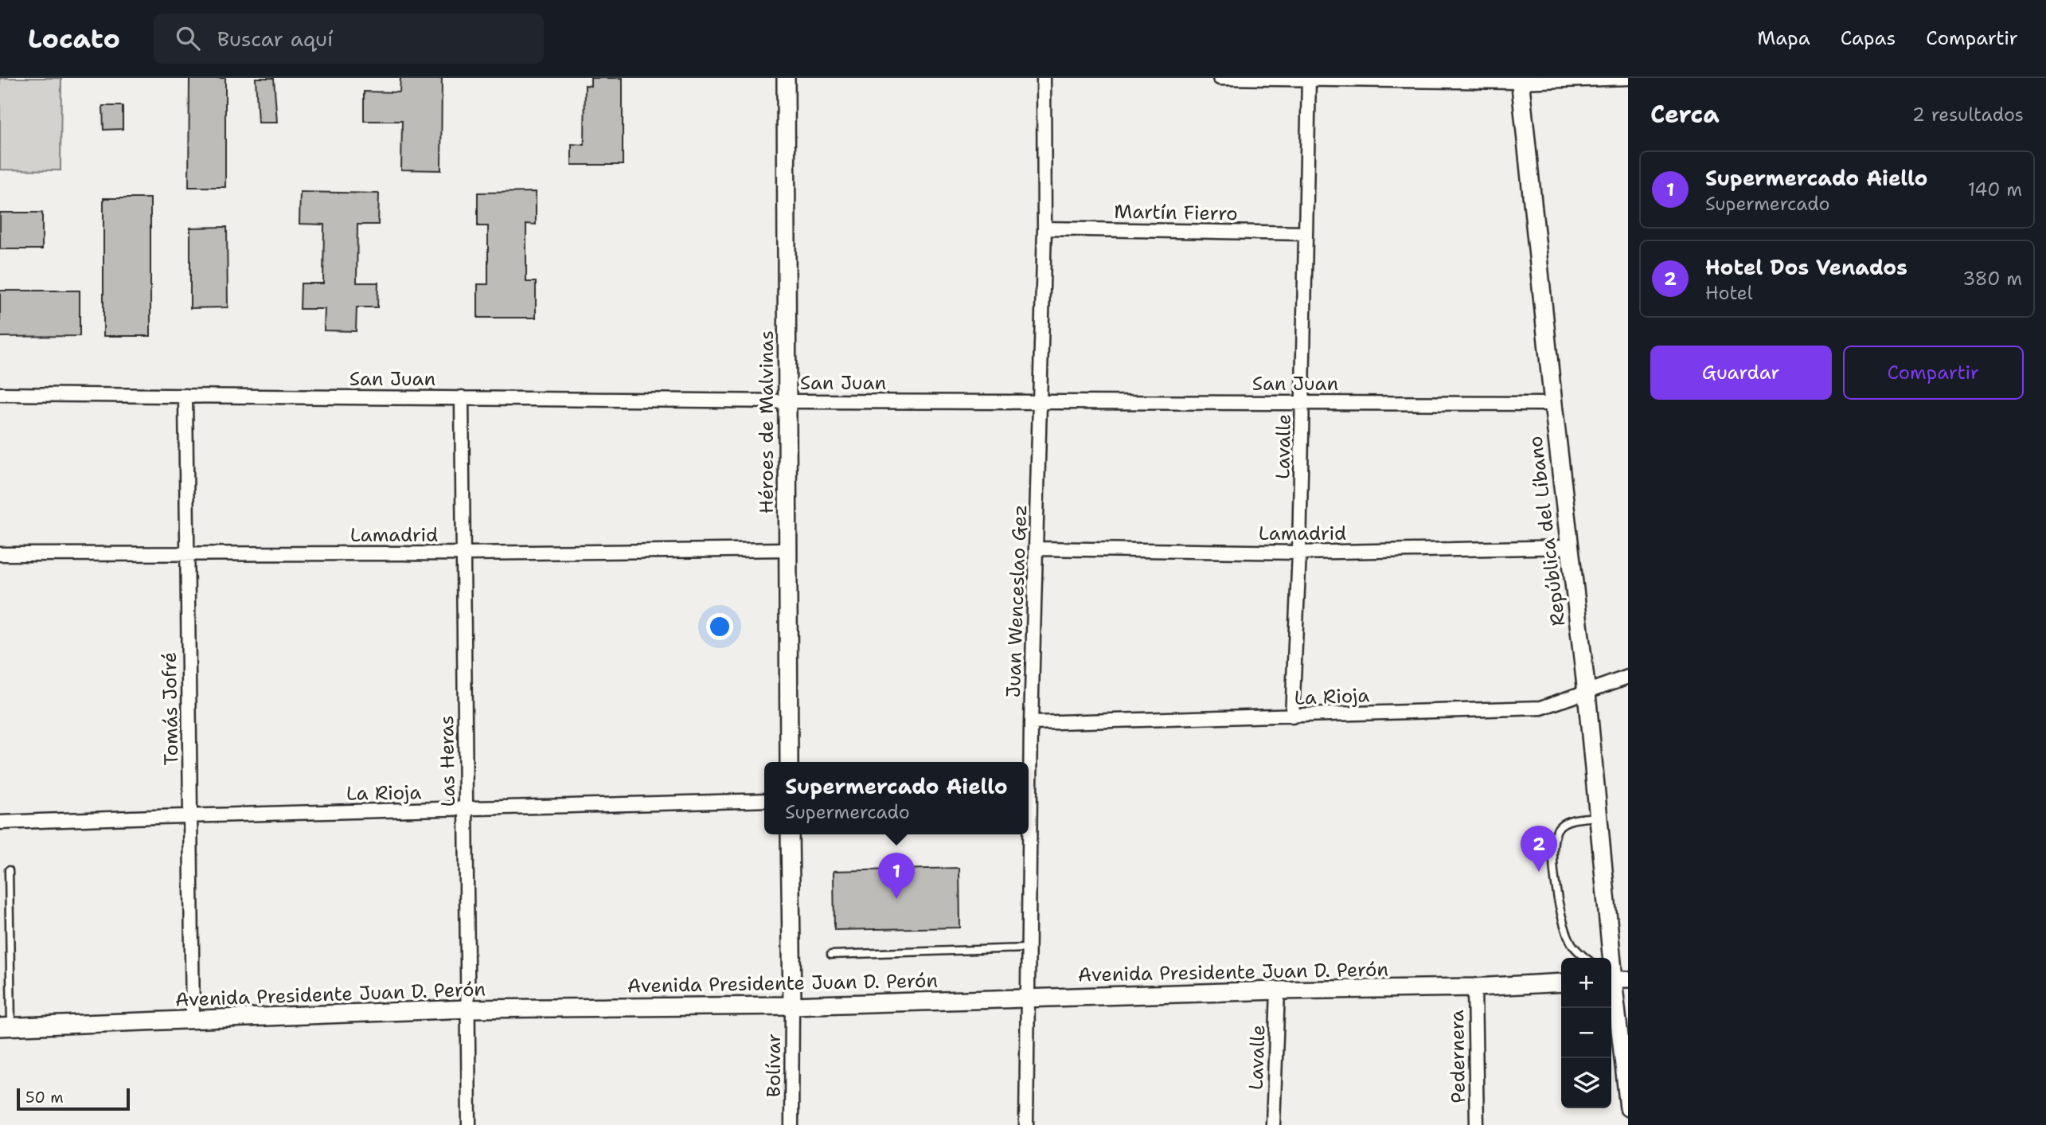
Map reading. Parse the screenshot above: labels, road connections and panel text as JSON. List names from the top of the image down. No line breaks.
{"streets":{"main road":["Héroes de Malvinas","República del Líbano","Avenida Presidente Juan D. Perón"],"street":["Martín Fierro","San Juan","Lavalle","Lamadrid","Juan Wenceslao Gez","La Rioja","Tomás Jofré","Las Heras","Pedernera","Bolívar"]},"crossings":[["Martín Fierro","Lavalle"],["Martín Fierro","Juan Wenceslao Gez"],["San Juan","Héroes de Malvinas"],["San Juan","Lavalle"],["San Juan","República del Líbano"],["San Juan","Juan Wenceslao Gez"],["San Juan","Tomás Jofré"],["San Juan","Las Heras"],["Héroes de Malvinas","Lamadrid"],["Lavalle","Lamadrid"],["Lavalle","La Rioja"],["Lavalle","Avenida Presidente Juan D. Perón"],["República del Líbano","Lamadrid"],["República del Líbano","La Rioja"],["Lamadrid","Juan Wenceslao Gez"],["Lamadrid","Tomás Jofré"],["Lamadrid","Las Heras"],["Juan Wenceslao Gez","La Rioja"],["Juan Wenceslao Gez","Avenida Presidente Juan D. Perón"],["La Rioja","Tomás Jofré"],["La Rioja","Las Heras"],["Tomás Jofré","Avenida Presidente Juan D. Perón"],["Las Heras","Avenida Presidente Juan D. Perón"],["Avenida Presidente Juan D. Perón","Pedernera"],["Avenida Presidente Juan D. Perón","Bolívar"]],"scale_bar":"50 m","page":{"header":"Locato","search":"Buscar aquí","nav":["Mapa","Capas","Compartir"],"heading":["Cerca","2 resultados"],"list":[{"mark":"1","name":"Supermercado Aiello","note":"Supermercado","value":"140 m"},{"mark":"2","name":"Hotel Dos Venados","note":"Hotel","value":"380 m"}],"buttons":["Guardar","Compartir"],"popup":["Supermercado Aiello","Supermercado"],"pins":["2","1"],"map_buttons":["+","−"],"scale":"50 m"}}
